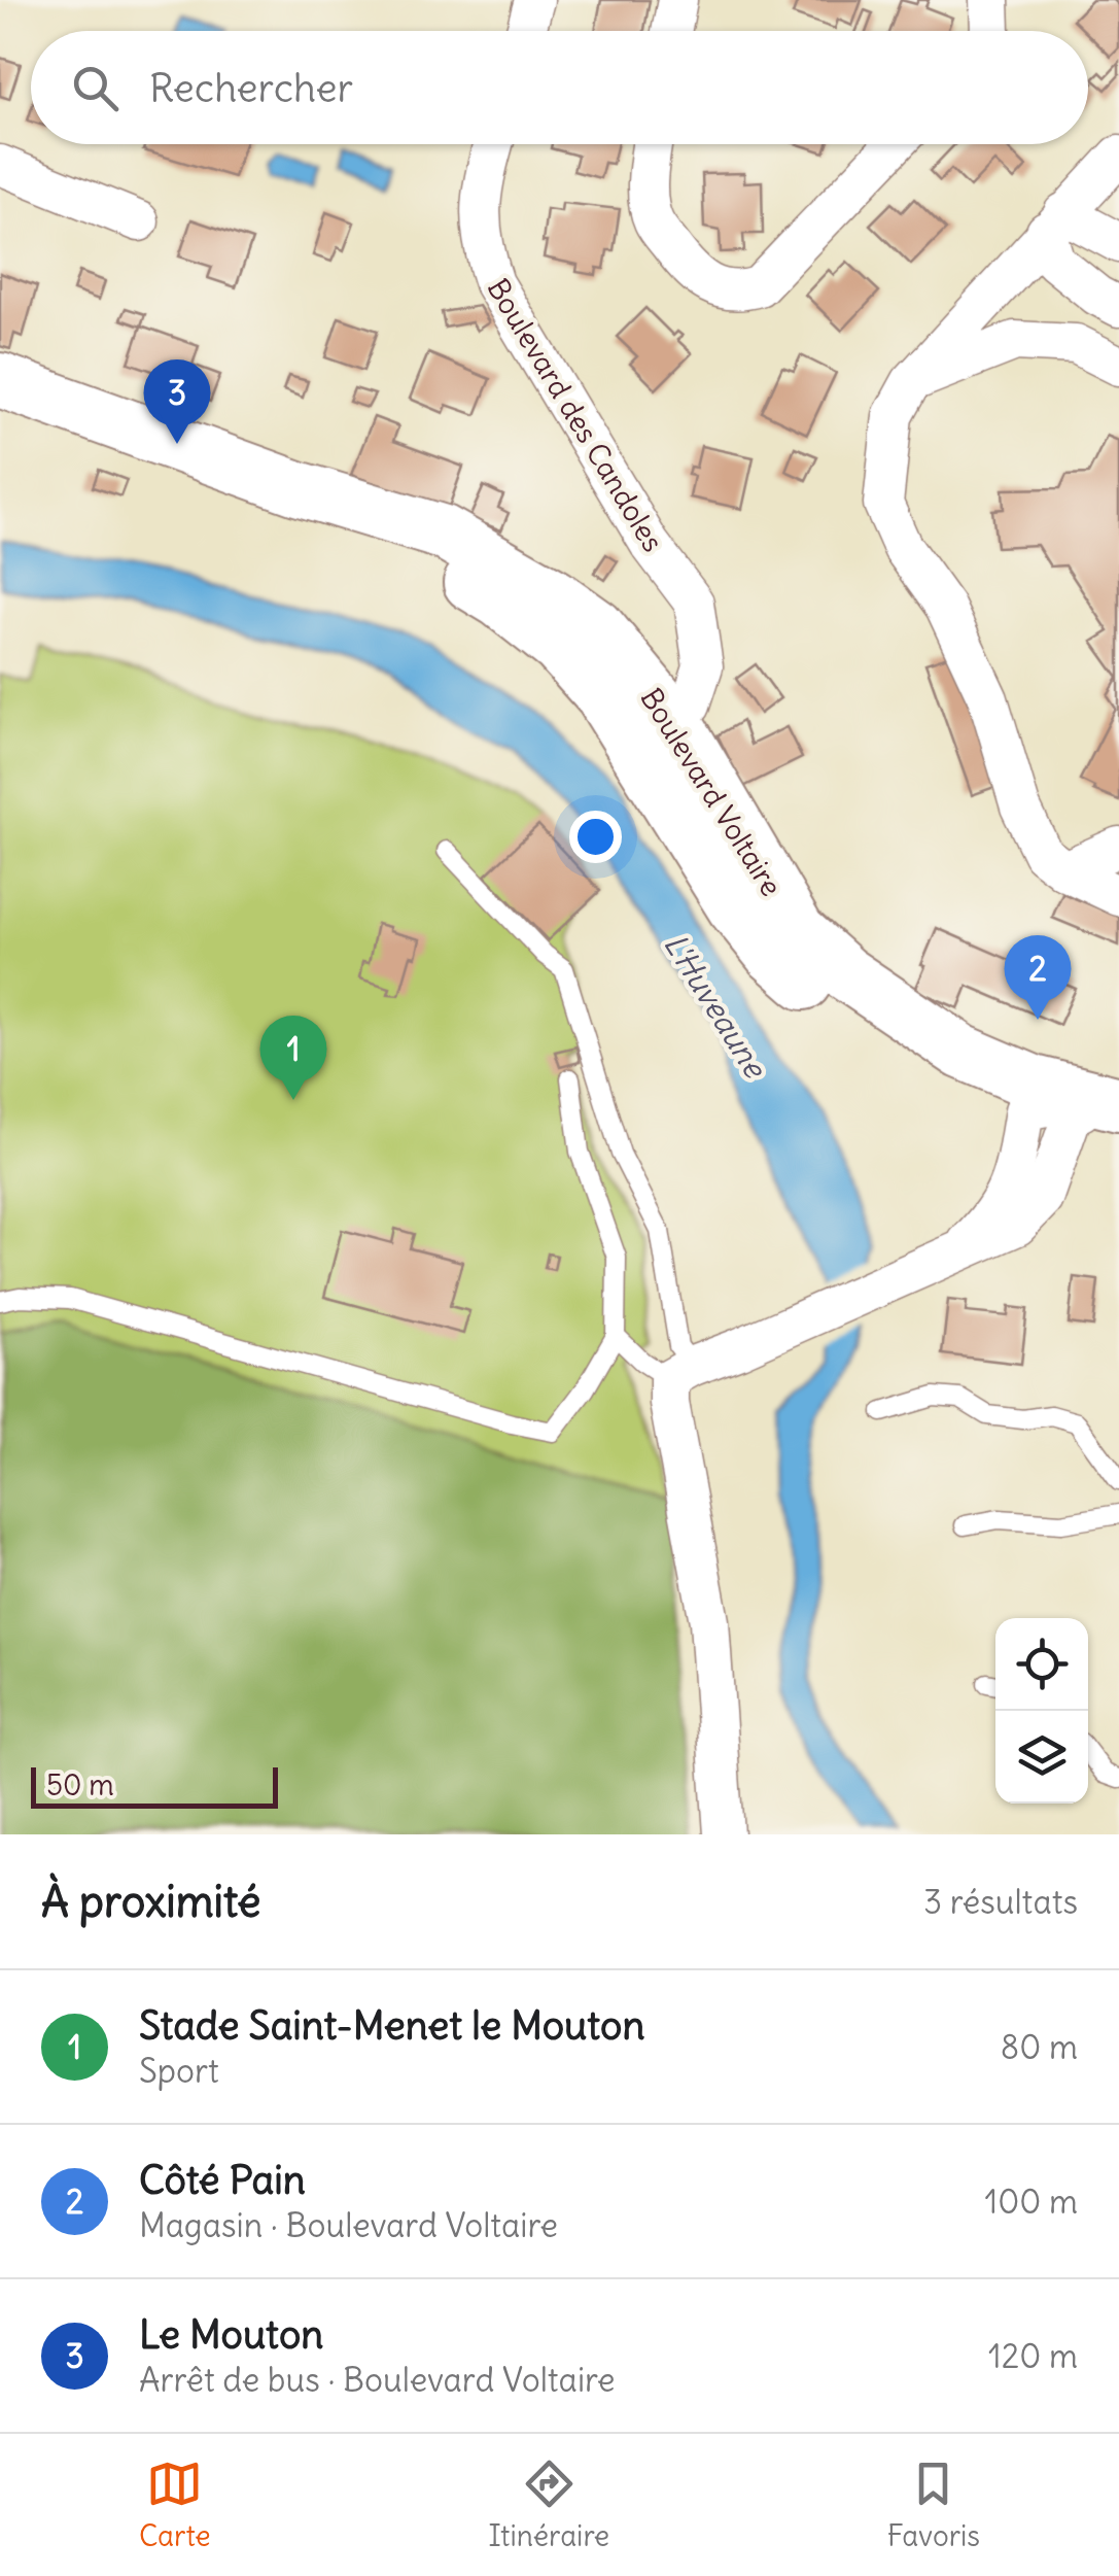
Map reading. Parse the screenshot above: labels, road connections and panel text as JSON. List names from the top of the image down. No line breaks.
{"streets":{"main road":["Boulevard Voltaire"],"street":["Boulevard des Candoles"]},"crossings":[["Boulevard des Candoles","Boulevard Voltaire"]],"water":["L'Huveaune"],"scale_bar":"50 m","page":{"search":"Rechercher","pins":["3","2","1"],"scale":"50 m","heading":["À proximité","3 résultats"],"list":[{"mark":"1","name":"Stade Saint-Menet le Mouton","note":"Sport","value":"80 m"},{"mark":"2","name":"Côté Pain","note":"Magasin · Boulevard Voltaire","value":"100 m"},{"mark":"3","name":"Le Mouton","note":"Arrêt de bus · Boulevard Voltaire","value":"120 m"}],"nav":["Carte","Itinéraire","Favoris"]}}
